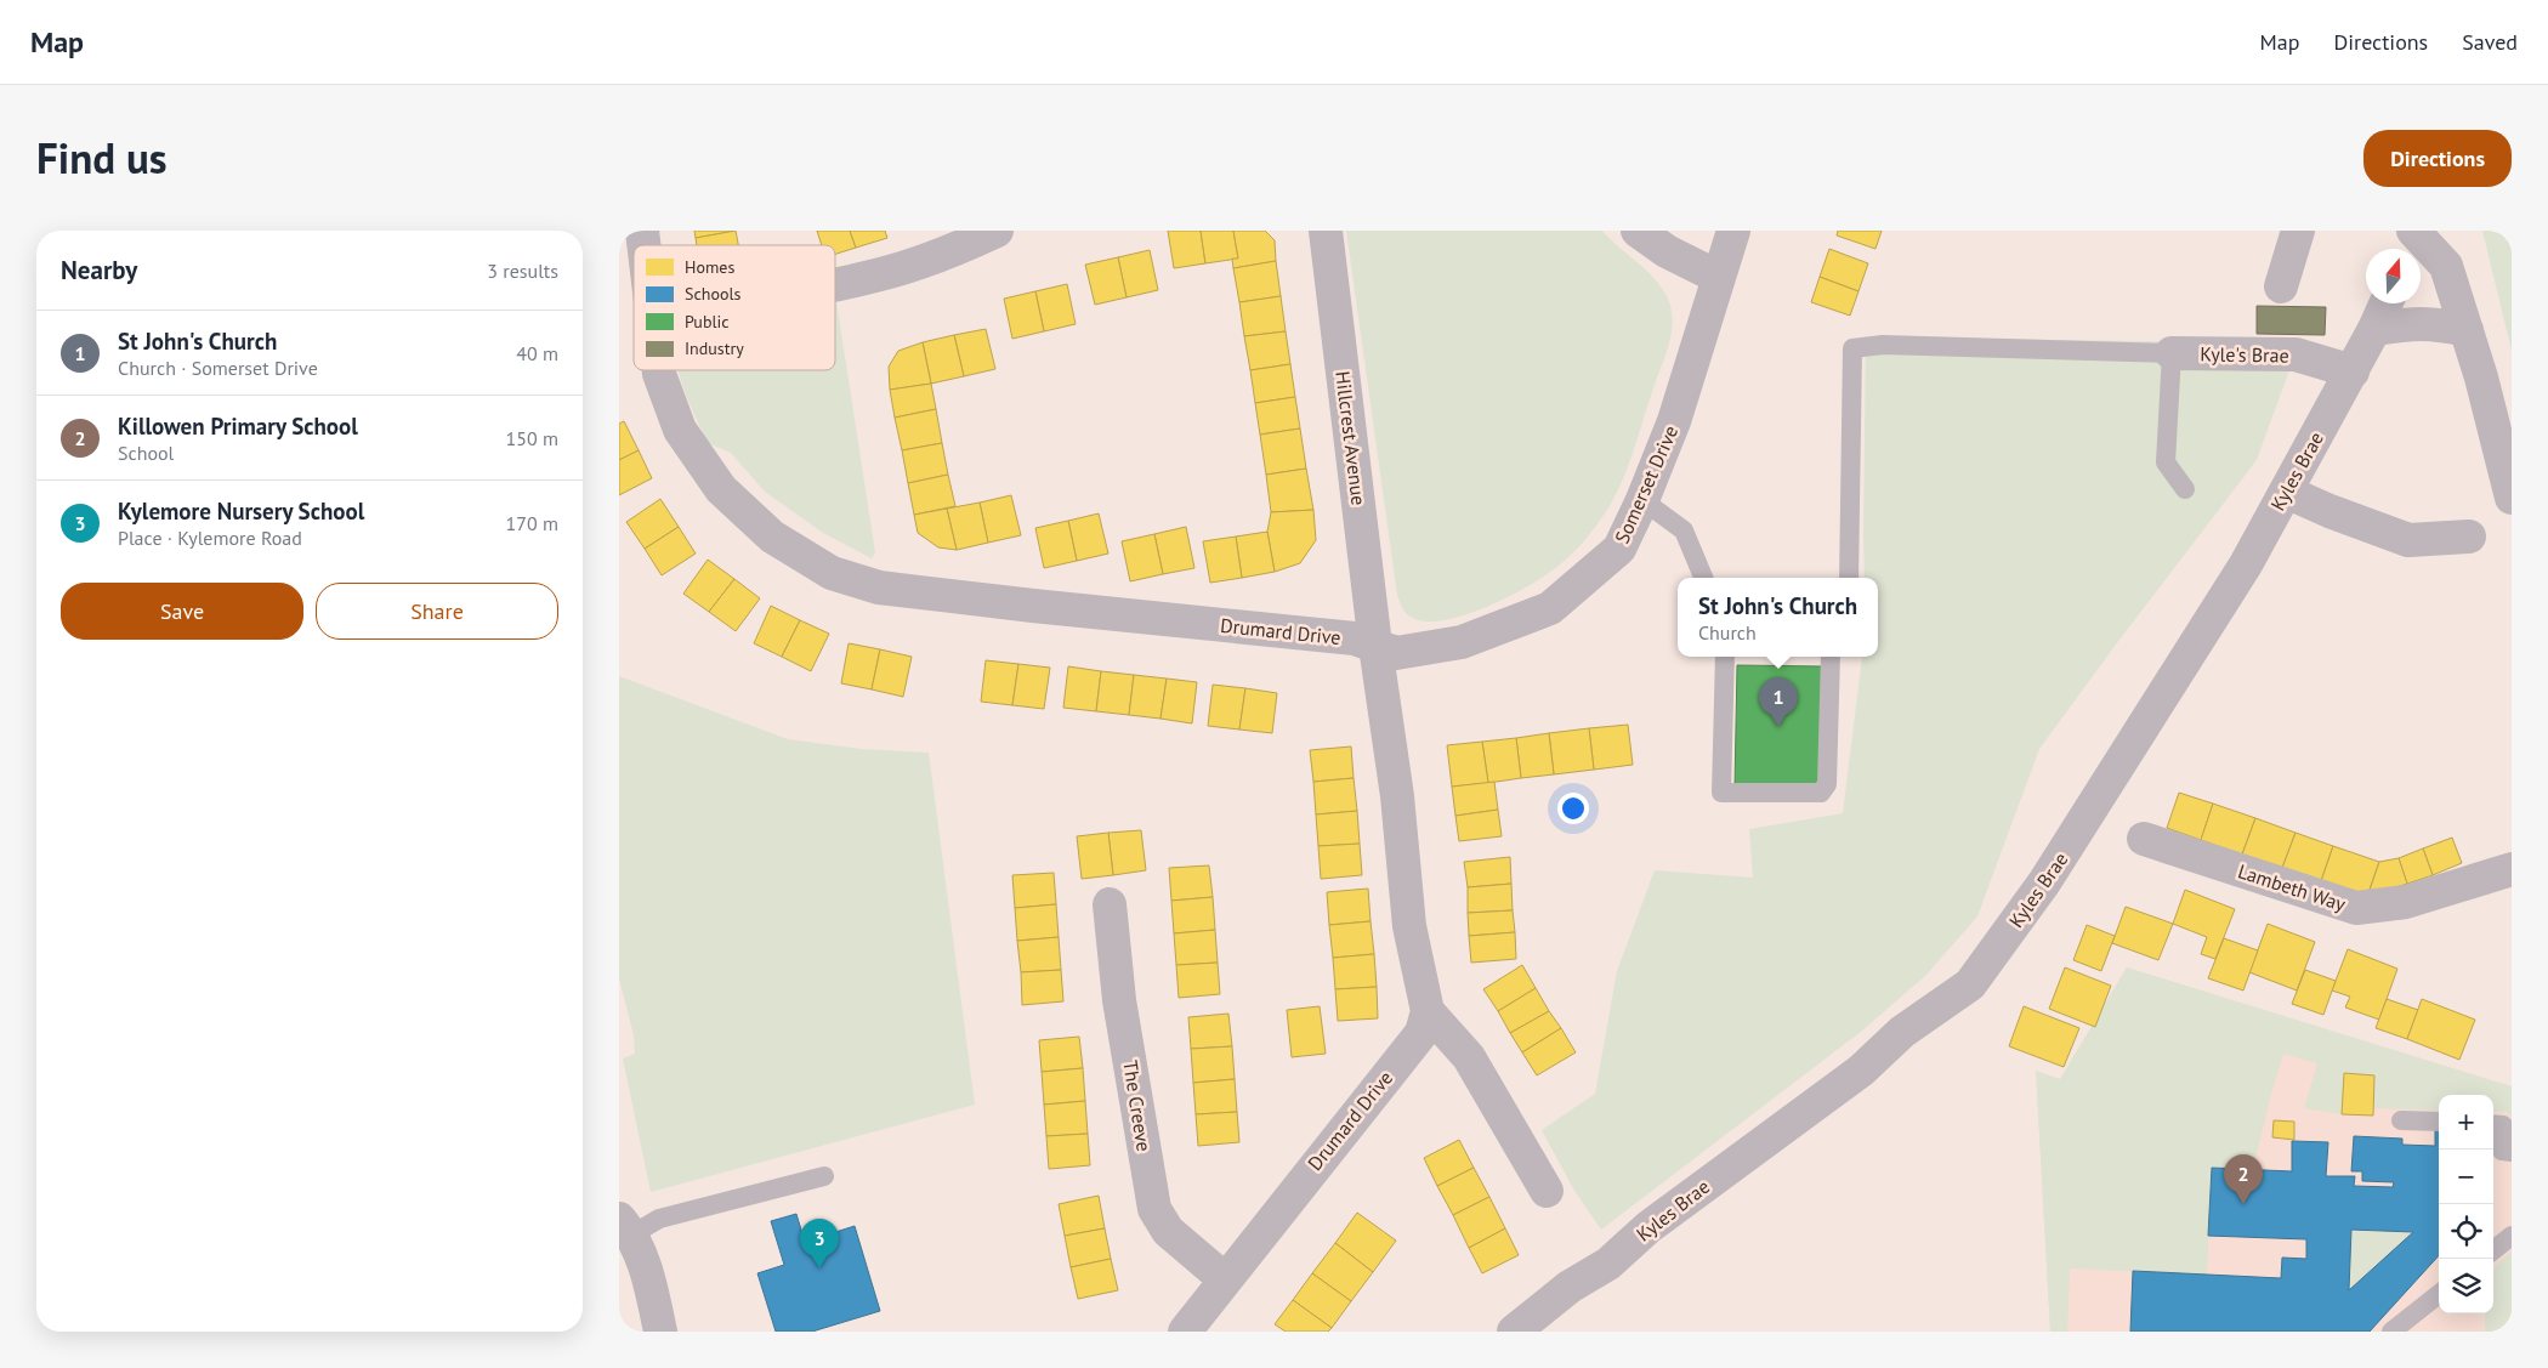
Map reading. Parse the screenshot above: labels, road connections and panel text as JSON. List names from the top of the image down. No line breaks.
{"streets":{"street":["Kyle's Brae","Hillcrest Avenue","Kyles Brae","Somerset Drive","Drumard Drive","Lambeth Way","The Creeve"]},"crossings":[["Kyle's Brae","Kyles Brae"],["Hillcrest Avenue","Somerset Drive"],["Hillcrest Avenue","Drumard Drive"],["Somerset Drive","Drumard Drive"],["Drumard Drive","The Creeve"]],"legend":["Homes","Schools","Public","Industry"],"north":"top","page":{"header":"Map","nav":["Map","Directions","Saved"],"title":"Find us","buttons":["Directions",["Save","Share"]],"heading":["Nearby","3 results"],"list":[{"mark":"1","name":"St John's Church","note":"Church · Somerset Drive","value":"40 m"},{"mark":"2","name":"Killowen Primary School","note":"School","value":"150 m"},{"mark":"3","name":"Kylemore Nursery School","note":"Place · Kylemore Road","value":"170 m"}],"popup":["St John's Church","Church"],"pins":["1","2","3"],"map_buttons":["+","−"]}}
